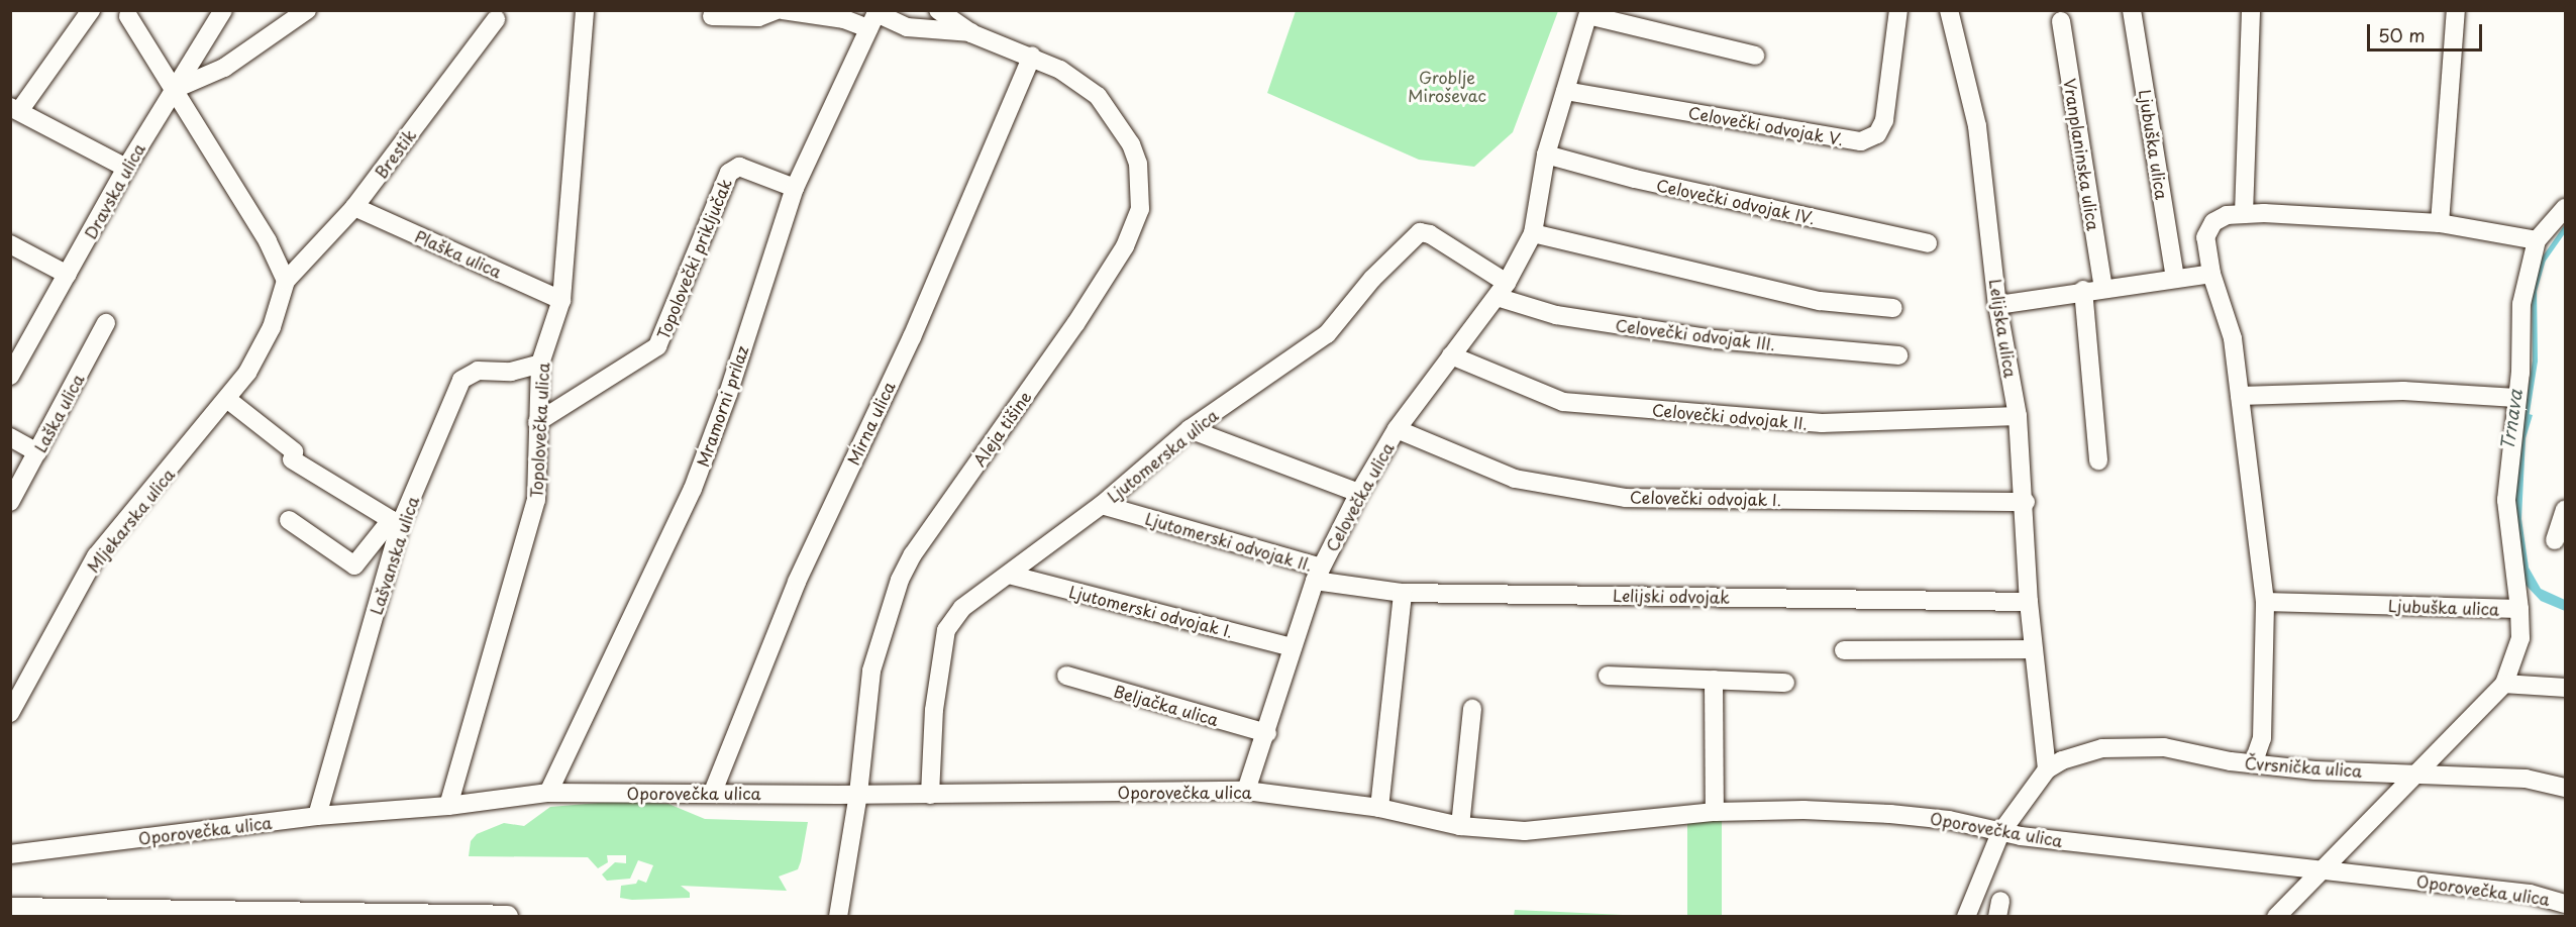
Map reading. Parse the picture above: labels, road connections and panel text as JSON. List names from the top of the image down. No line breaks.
{"streets":{"street":["Celovečki odvojak V.","Ljubuška ulica","Brestik","Vranplaninska ulica","Dravska ulica","Celovečki odvojak IV.","Plaška ulica","Topolovečki priključak","Lelijska ulica","Celovečki odvojak III.","Mramorni prilaz","Laška ulica","Celovečki odvojak II.","Mirna ulica","Aleja tišine","Topolovečka ulica","Ljutomerska ulica","Celovečka ulica","Celovečki odvojak I.","Mljekarska ulica","Ljutomerski odvojak II.","Lašvanska ulica","Lelijski odvojak","Ljutomerski odvojak I.","Beljačka ulica","Čvrsnička ulica","Oporovečka ulica"]},"crossings":[["Celovečki odvojak V.","Celovečka ulica"],["Brestik","Plaška ulica"],["Brestik","Mljekarska ulica"],["Celovečki odvojak IV.","Celovečka ulica"],["Plaška ulica","Topolovečka ulica"],["Topolovečki priključak","Mramorni prilaz"],["Topolovečki priključak","Topolovečka ulica"],["Lelijska ulica","Celovečki odvojak II."],["Lelijska ulica","Celovečki odvojak I."],["Lelijska ulica","Lelijski odvojak"],["Lelijska ulica","Čvrsnička ulica"],["Celovečki odvojak III.","Ljutomerska ulica"],["Celovečki odvojak III.","Celovečka ulica"],["Mramorni prilaz","Aleja tišine"],["Mramorni prilaz","Oporovečka ulica"],["Celovečki odvojak II.","Celovečka ulica"],["Mirna ulica","Aleja tišine"],["Mirna ulica","Oporovečka ulica"],["Aleja tišine","Oporovečka ulica"],["Topolovečka ulica","Lašvanska ulica"],["Topolovečka ulica","Oporovečka ulica"],["Ljutomerska ulica","Celovečka ulica"],["Ljutomerska ulica","Ljutomerski odvojak II."],["Ljutomerska ulica","Ljutomerski odvojak I."],["Ljutomerska ulica","Oporovečka ulica"],["Celovečka ulica","Celovečki odvojak I."],["Celovečka ulica","Ljutomerski odvojak II."],["Celovečka ulica","Lelijski odvojak"],["Celovečka ulica","Ljutomerski odvojak I."],["Celovečka ulica","Beljačka ulica"],["Celovečka ulica","Oporovečka ulica"],["Ljutomerski odvojak II.","Lelijski odvojak"],["Lašvanska ulica","Oporovečka ulica"]],"water":["Trnava"],"parks":["Groblje Miroševac"],"scale_bar":"50 m"}
